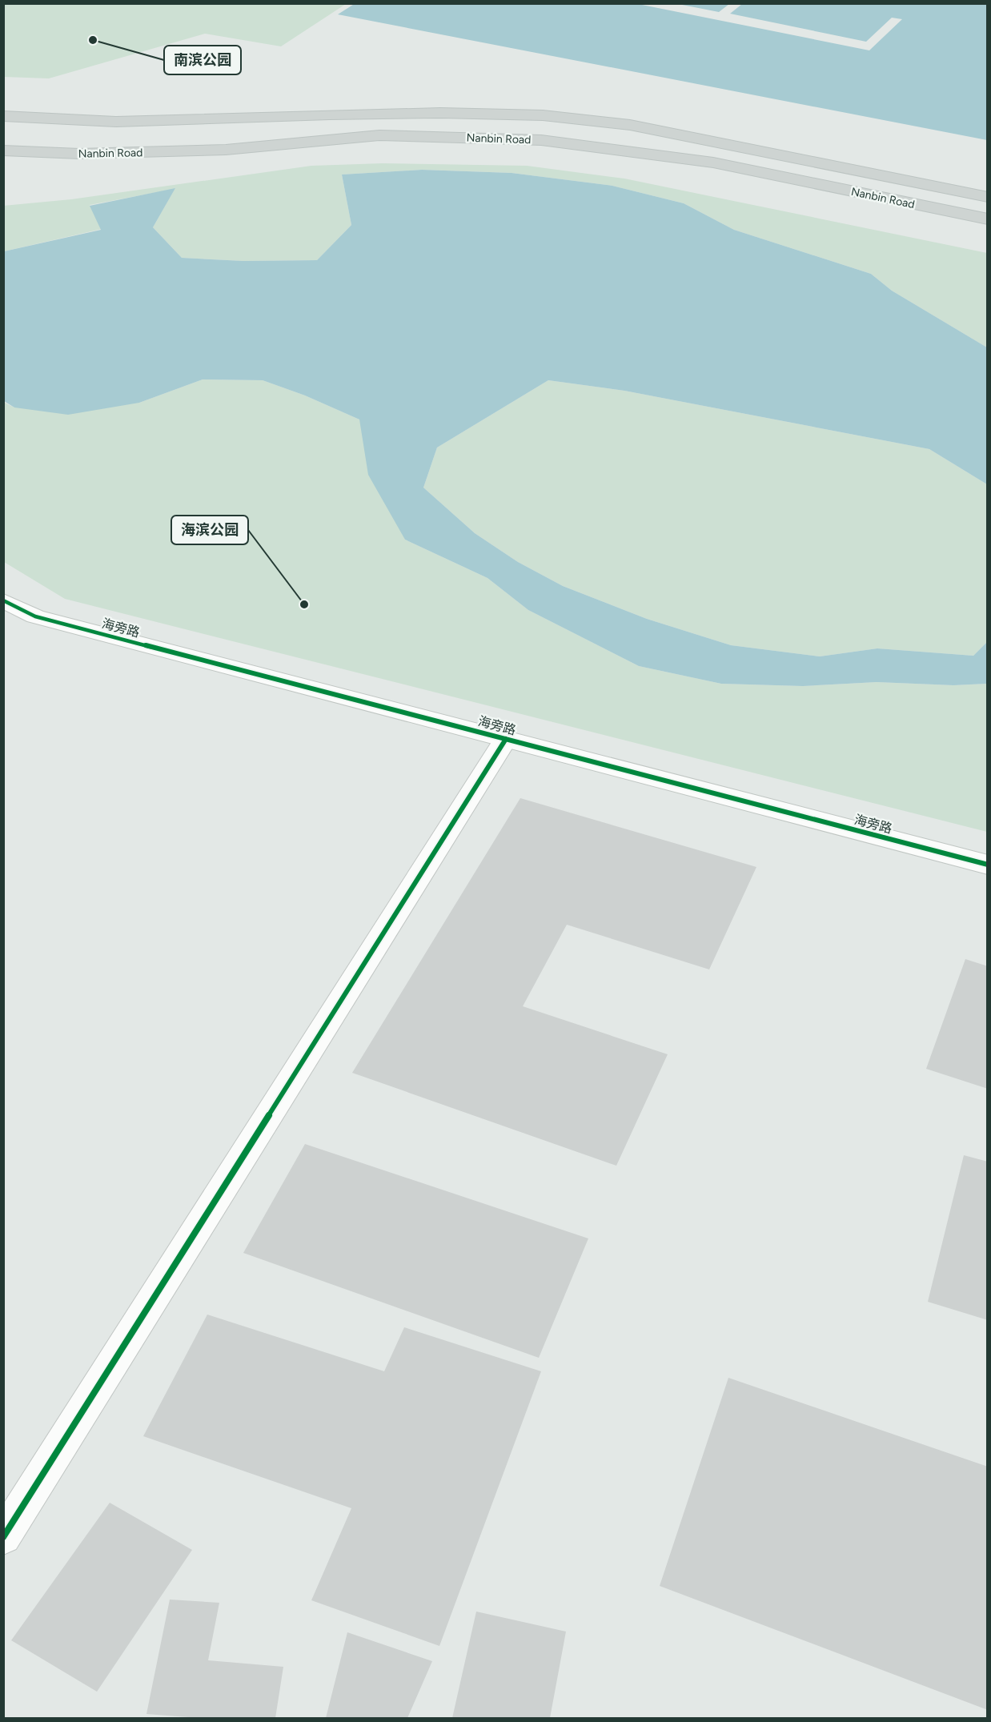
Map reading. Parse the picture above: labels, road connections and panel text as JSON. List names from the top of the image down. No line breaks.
{"streets":{"main road":["Nanbin Road"],"street":["海旁路"]},"places":["南滨公园","海滨公园"]}
